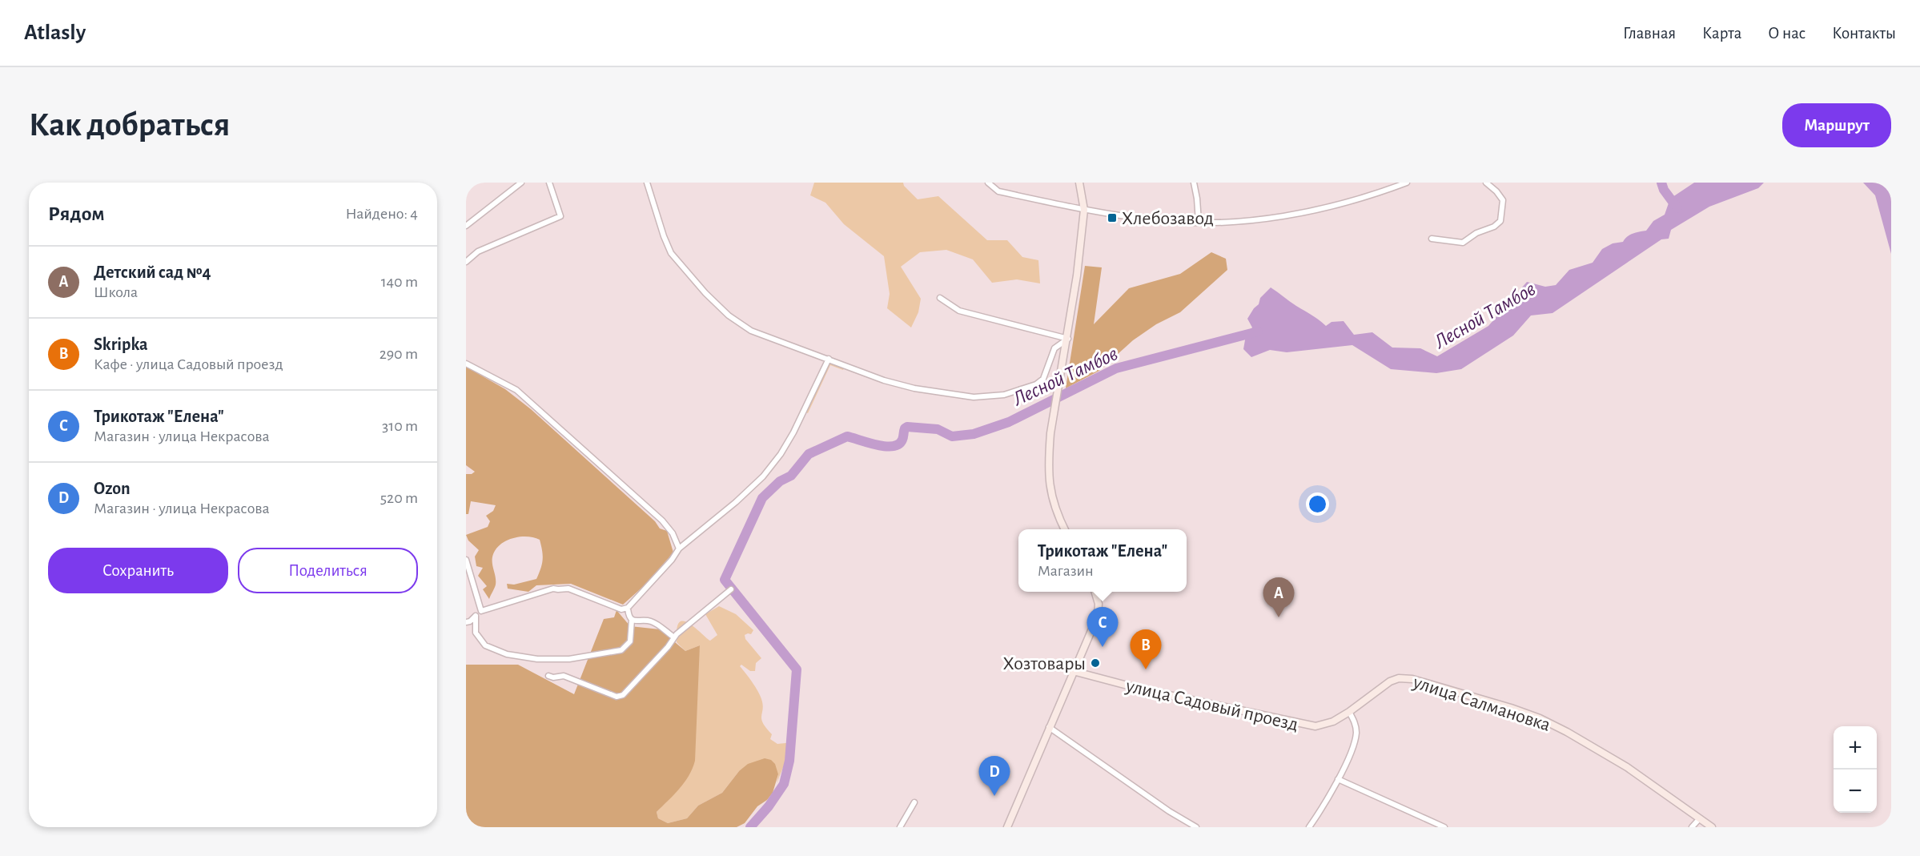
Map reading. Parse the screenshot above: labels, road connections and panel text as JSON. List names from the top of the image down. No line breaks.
{"streets":{"street":["улица Салмановка","улица Садовый проезд"]},"crossings":[["улица Салмановка","улица Садовый проезд"]],"water":["Лесной Тамбов"],"places":{"transit":["Хлебозавод"],"other":["Хозтовары"]},"page":{"header":"Atlasly","nav":["Главная","Карта","О нас","Контакты"],"buttons":["Маршрут",["Сохранить","Поделиться"]],"title":"Как добраться","heading":["Рядом","Найдено: 4"],"list":[{"mark":"A","name":"Детский сад №4","note":"Школа","value":"140 m"},{"mark":"B","name":"Skripka","note":"Кафе · улица Садовый проезд","value":"290 m"},{"mark":"C","name":"Трикотаж \"Елена\"","note":"Магазин · улица Некрасова","value":"310 m"},{"mark":"D","name":"Ozon","note":"Магазин · улица Некрасова","value":"520 m"}],"popup":["Трикотаж \"Елена\"","Магазин"],"pins":["A","C","B","D"],"map_buttons":["+","−"]}}
